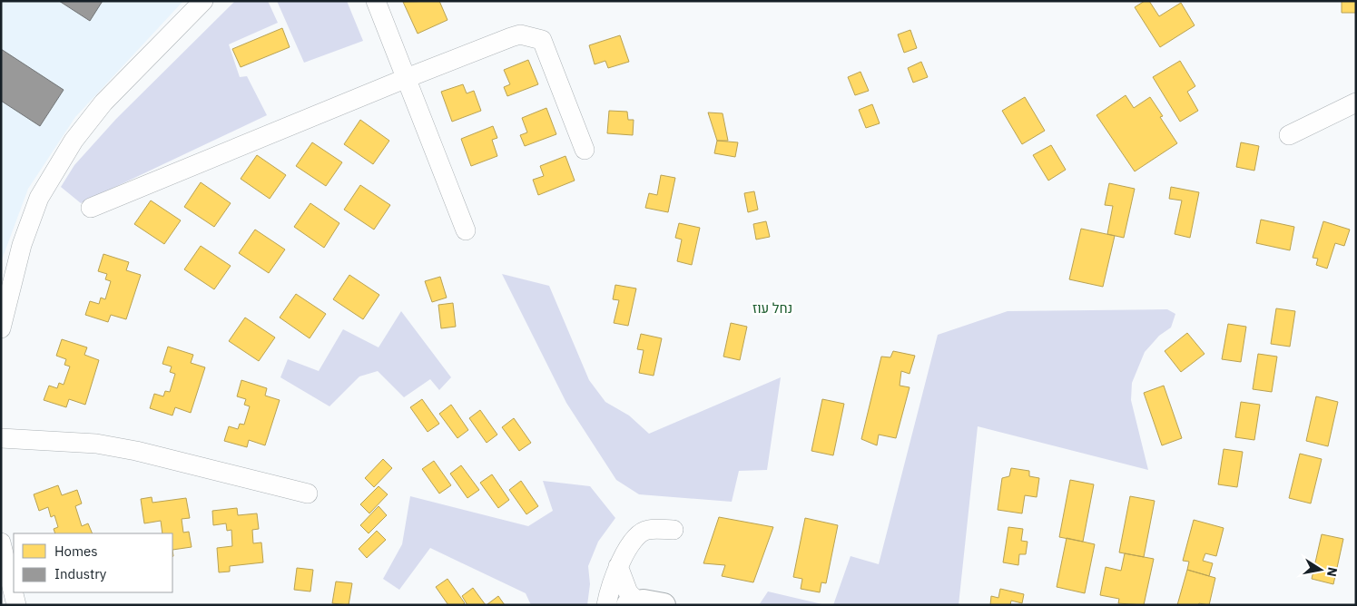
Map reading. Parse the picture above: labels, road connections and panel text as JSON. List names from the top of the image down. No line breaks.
{"districts":["נחל עוז"],"legend":["Homes","Industry"],"north":"right"}
